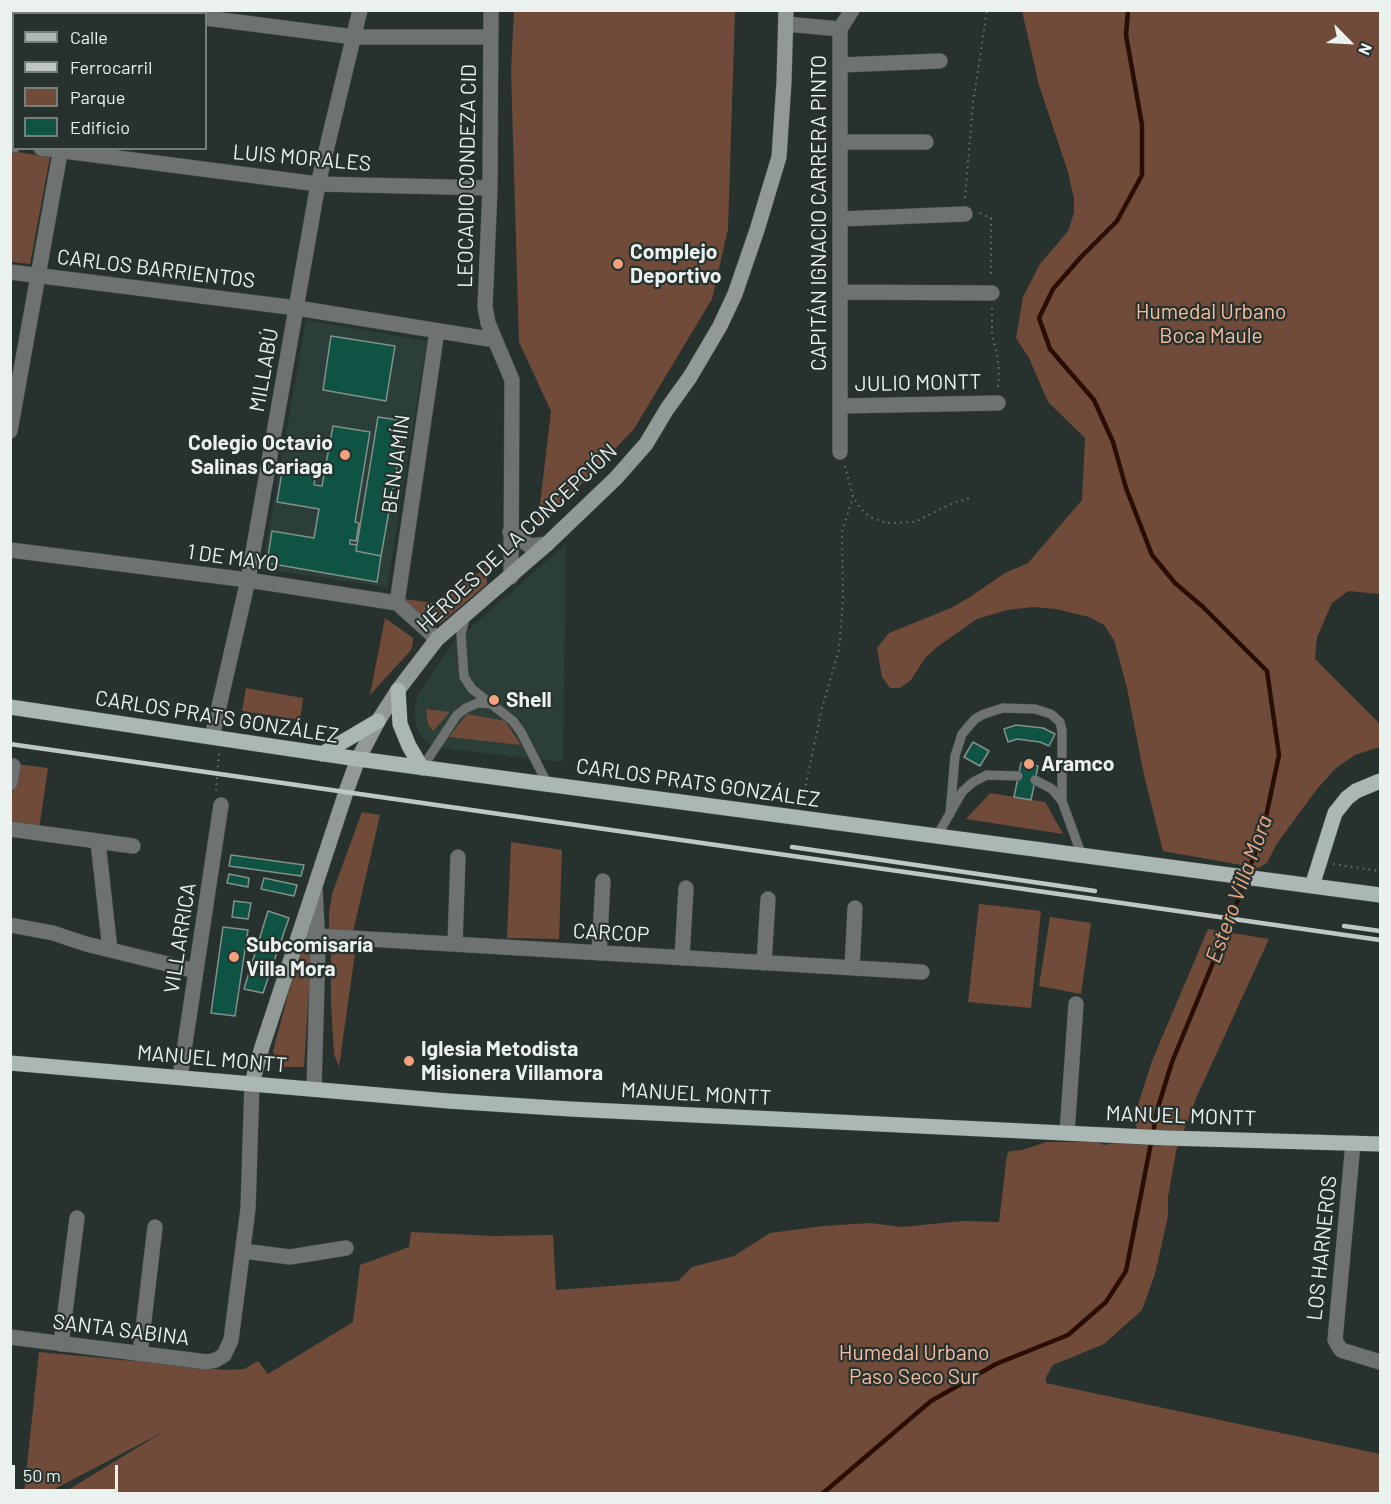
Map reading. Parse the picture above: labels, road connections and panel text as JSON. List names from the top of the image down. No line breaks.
{"streets":{"main road":["CARLOS PRATS GONZÁLEZ","MANUEL MONTT"],"street":["LUIS MORALES","LEOCADIO CONDEZA CID","CAPITÁN IGNACIO CARRERA PINTO","CARLOS BARRIENTOS","MILLABÚ","JULIO MONTT","BENJAMÍN","HÉROES DE LA CONCEPCIÓN","1 DE MAYO","CARCOP","VILLARRICA","LOS HARNEROS","SANTA SABINA"]},"crossings":[["LUIS MORALES","LEOCADIO CONDEZA CID"],["LUIS MORALES","MILLABÚ"],["LEOCADIO CONDEZA CID","CARLOS BARRIENTOS"],["LEOCADIO CONDEZA CID","HÉROES DE LA CONCEPCIÓN"],["CAPITÁN IGNACIO CARRERA PINTO","JULIO MONTT"],["CAPITÁN IGNACIO CARRERA PINTO","HÉROES DE LA CONCEPCIÓN"],["CARLOS BARRIENTOS","MILLABÚ"],["CARLOS BARRIENTOS","BENJAMÍN"],["MILLABÚ","1 DE MAYO"],["MILLABÚ","CARLOS PRATS GONZÁLEZ"],["BENJAMÍN","1 DE MAYO"],["HÉROES DE LA CONCEPCIÓN","CARLOS PRATS GONZÁLEZ"],["HÉROES DE LA CONCEPCIÓN","CARCOP"],["HÉROES DE LA CONCEPCIÓN","MANUEL MONTT"],["HÉROES DE LA CONCEPCIÓN","SANTA SABINA"],["VILLARRICA","MANUEL MONTT"],["MANUEL MONTT","LOS HARNEROS"]],"water":["Estero Villa Mora"],"parks":["Humedal Urbano Boca Maule","Humedal Urbano Paso Seco Sur"],"places":["Complejo Deportivo","Colegio Octavio Salinas Cariaga","Shell","Aramco","Subcomisaría Villa Mora","Iglesia Metodista Misionera Villamora"],"legend":["Calle","Ferrocarril","Parque","Edificio"],"scale_bar":"50 m","north":"bottom right"}
